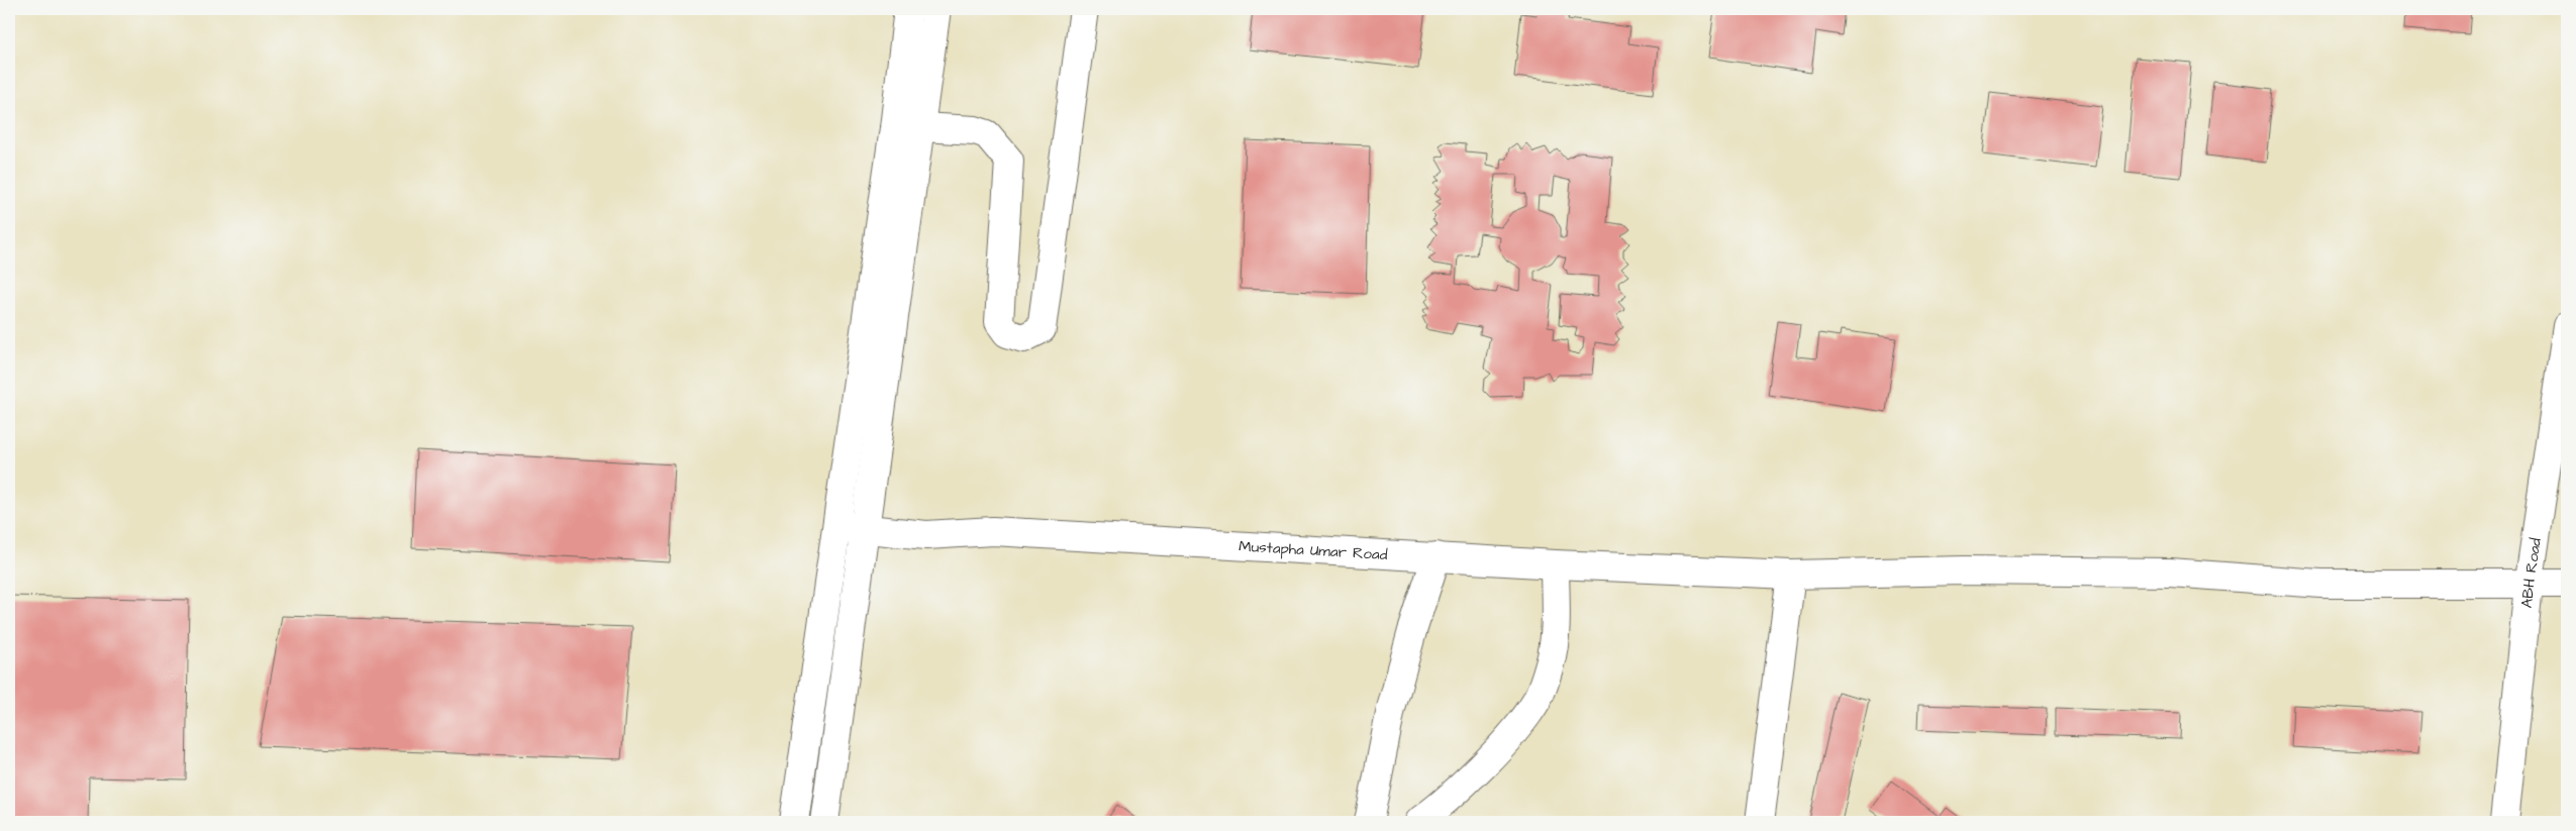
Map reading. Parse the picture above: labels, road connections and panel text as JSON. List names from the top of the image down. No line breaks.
{"streets":{"street":["Mustapha Umar Road","ABH Road"]},"crossings":[["Mustapha Umar Road","ABH Road"]]}
